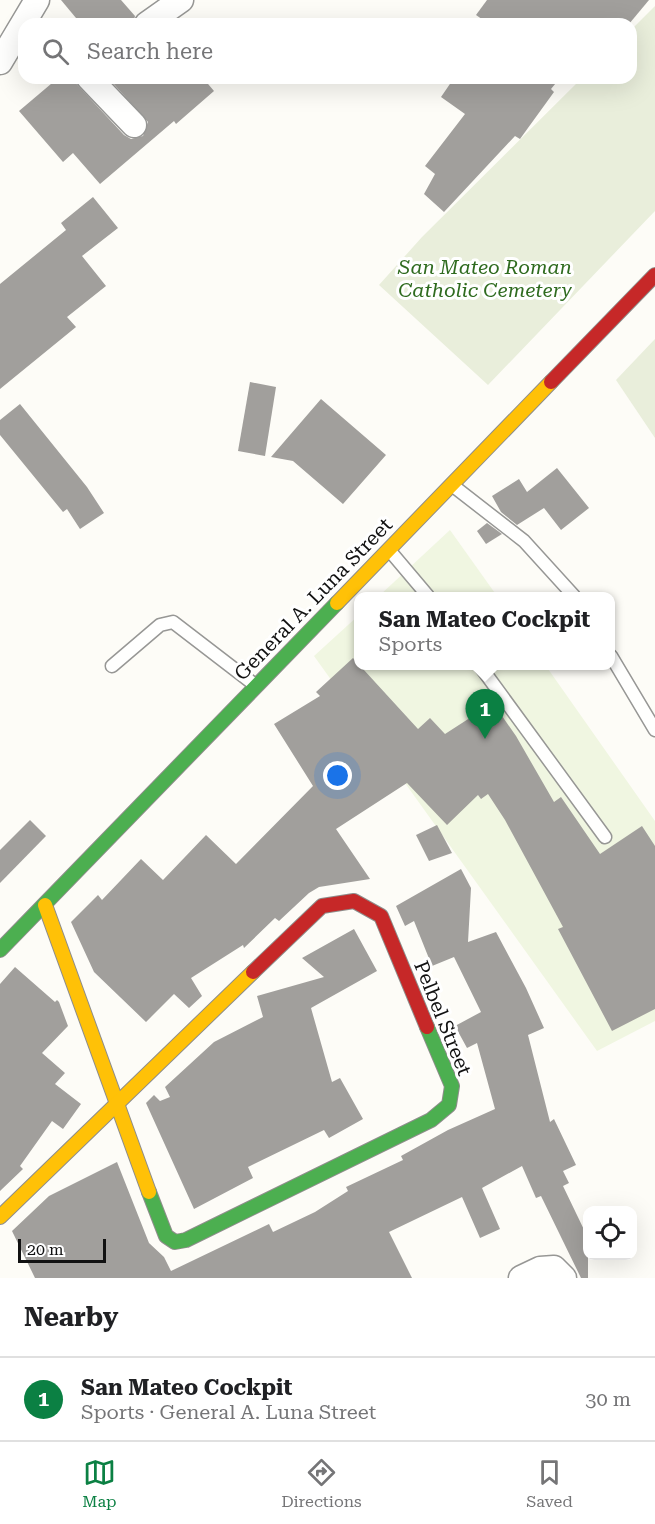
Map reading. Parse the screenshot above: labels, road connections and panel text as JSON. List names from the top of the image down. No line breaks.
{"streets":{"street":["General A. Luna Street","Pelbel Street"]},"crossings":[["General A. Luna Street","Pelbel Street"]],"parks":["San Mateo Roman Catholic Cemetery"],"scale_bar":"20 m","page":{"search":"Search here","popup":["San Mateo Cockpit","Sports"],"pins":"1","scale":"20 m","heading":"Nearby","list":[{"mark":"1","name":"San Mateo Cockpit","note":"Sports · General A. Luna Street","value":"30 m"}],"nav":["Map","Directions","Saved"]}}
